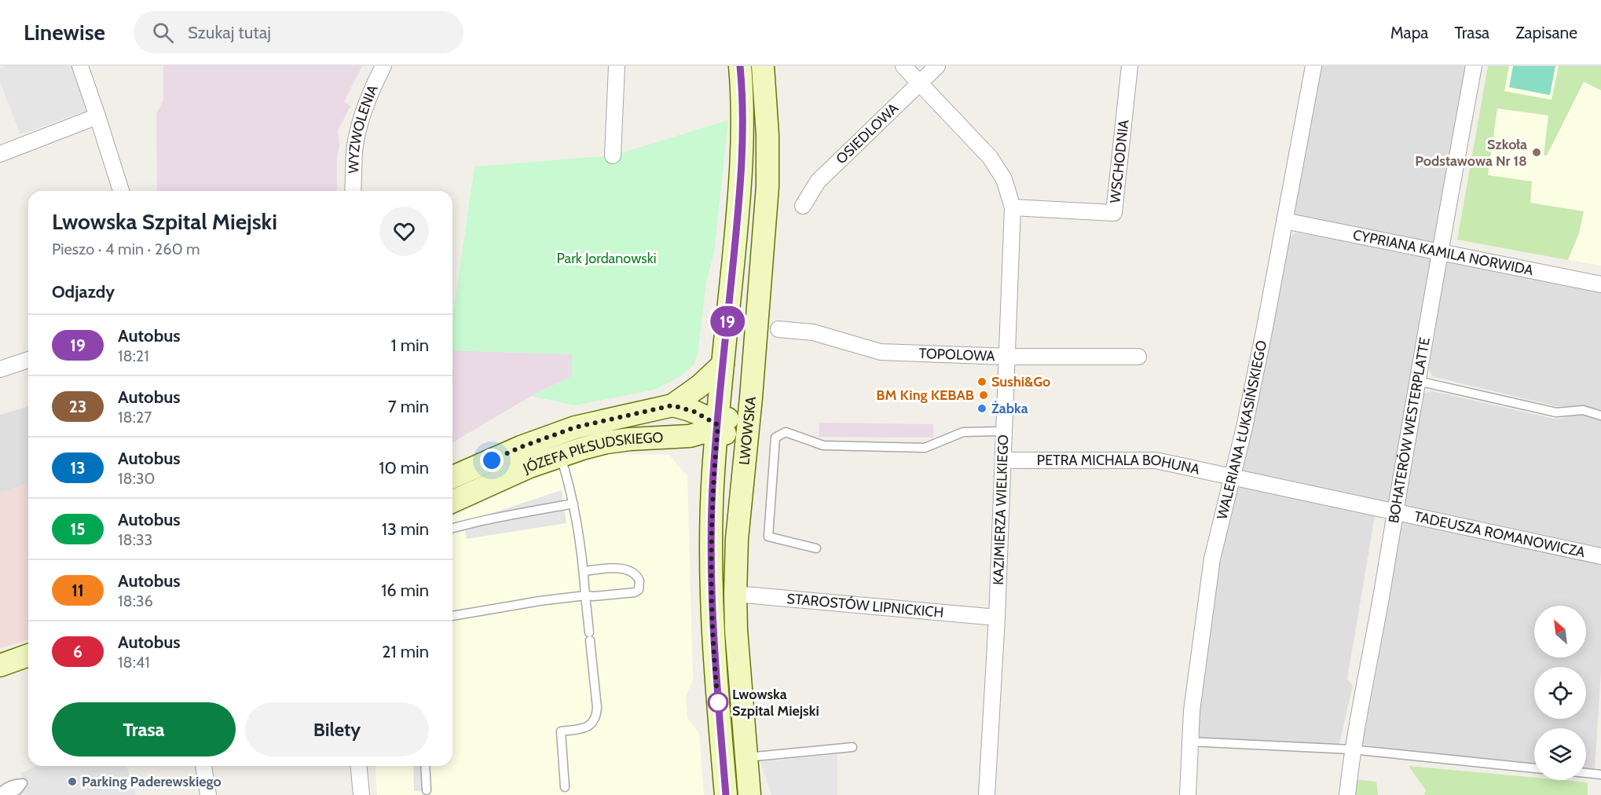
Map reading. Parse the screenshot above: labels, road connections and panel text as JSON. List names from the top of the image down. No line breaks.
{"streets":{"main road":["LWOWSKA","JÓZEFA PIŁSUDSKIEGO"],"street":["WYZWOLENIA","OSIEDLOWA","WSCHODNIA","CYPRIANA KAMILA NORWIDA","TOPOLOWA","WALERIANA ŁUKASIŃSKIEGO","BOHATERÓW WESTERPLATTE","PETRA MICHALA BOHUNA","KAZIMIERZA WIELKIEGO","TADEUSZA ROMANOWICZA","STAROSTÓW LIPNICKICH"]},"crossings":[["OSIEDLOWA","KAZIMIERZA WIELKIEGO"],["WSCHODNIA","KAZIMIERZA WIELKIEGO"],["CYPRIANA KAMILA NORWIDA","WALERIANA ŁUKASIŃSKIEGO"],["CYPRIANA KAMILA NORWIDA","BOHATERÓW WESTERPLATTE"],["TOPOLOWA","KAZIMIERZA WIELKIEGO"],["WALERIANA ŁUKASIŃSKIEGO","PETRA MICHALA BOHUNA"],["WALERIANA ŁUKASIŃSKIEGO","TADEUSZA ROMANOWICZA"],["LWOWSKA","JÓZEFA PIŁSUDSKIEGO"],["LWOWSKA","STAROSTÓW LIPNICKICH"],["BOHATERÓW WESTERPLATTE","TADEUSZA ROMANOWICZA"],["PETRA MICHALA BOHUNA","KAZIMIERZA WIELKIEGO"],["PETRA MICHALA BOHUNA","TADEUSZA ROMANOWICZA"],["KAZIMIERZA WIELKIEGO","STAROSTÓW LIPNICKICH"]],"parks":["Park Jordanowski"],"places":["Szkoła Podstawowa Nr 18","Sushi&Go","BM King KEBAB","Żabka","Lwowska Szpital Miejski","Parking Paderewskiego"],"lines":["bus line 19"],"north":"top left","page":{"header":"Linewise","search":"Szukaj tutaj","nav":["Mapa","Trasa","Zapisane"],"on_map":"19","heading":[["Lwowska Szpital Miejski","Pieszo · 4 min · 260 m"],"Odjazdy"],"list":[{"mark":"19","name":"Autobus","note":"18:21","value":"1 min"},{"mark":"23","name":"Autobus","note":"18:27","value":"7 min"},{"mark":"13","name":"Autobus","note":"18:30","value":"10 min"},{"mark":"15","name":"Autobus","note":"18:33","value":"13 min"},{"mark":"11","name":"Autobus","note":"18:36","value":"16 min"},{"mark":"6","name":"Autobus","note":"18:41","value":"21 min"}],"buttons":["Trasa","Bilety"]}}
